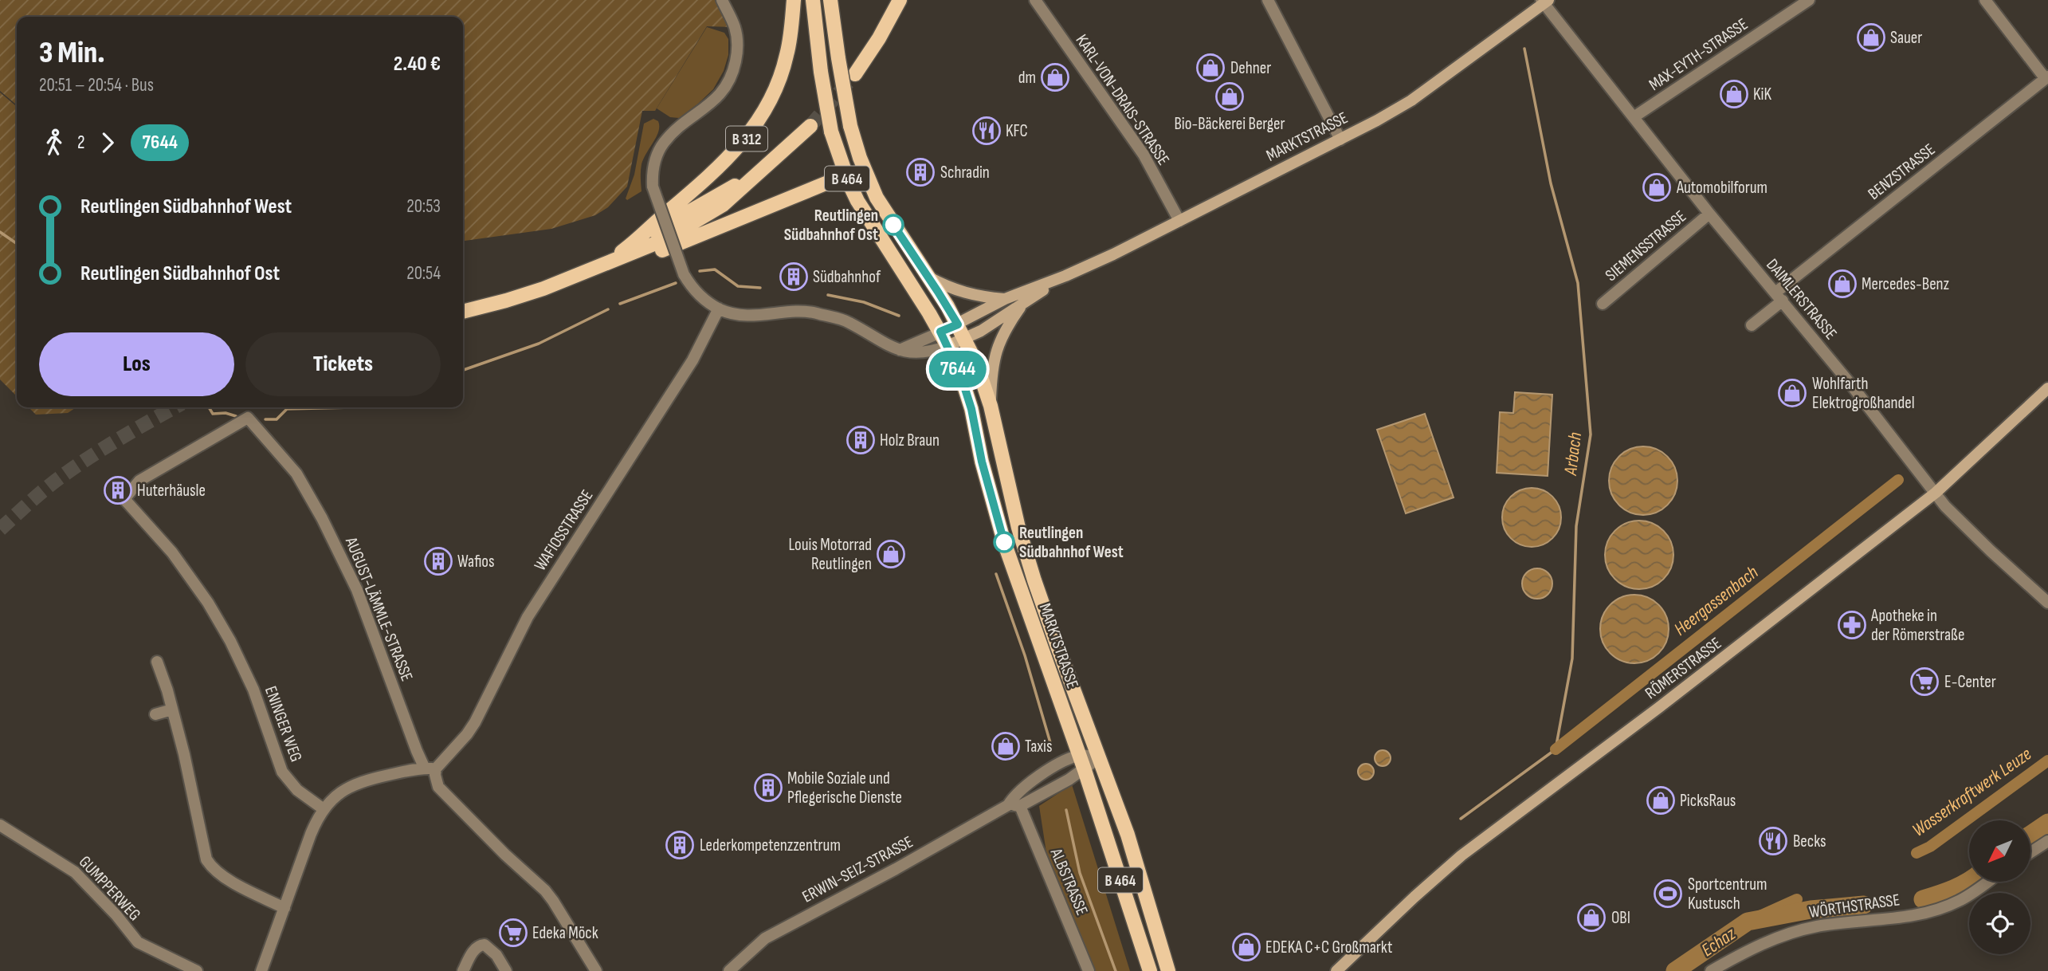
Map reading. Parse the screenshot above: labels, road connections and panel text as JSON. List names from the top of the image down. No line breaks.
{"streets":{"main road":["MARKTSTRASSE","B 312","B 464","RÖMERSTRASSE"],"street":["MAX-EYTH-STRASSE","KARL-VON-DRAIS-STRASSE","BENZSTRASSE","SIEMENSSTRASSE","DAIMLERSTRASSE","WAFIOSSTRASSE","AUGUST-LÄMMLE-STRASSE","ENINGER WEG","ERWIN-SEIZ-STRASSE","ALBSTRASSE","GUMPPERWEG","WÖRTHSTRASSE"]},"crossings":[["MAX-EYTH-STRASSE","DAIMLERSTRASSE"],["KARL-VON-DRAIS-STRASSE","MARKTSTRASSE"],["MARKTSTRASSE","B 464"],["MARKTSTRASSE","DAIMLERSTRASSE"],["MARKTSTRASSE","ERWIN-SEIZ-STRASSE"],["B 312","B 464"],["BENZSTRASSE","DAIMLERSTRASSE"],["SIEMENSSTRASSE","DAIMLERSTRASSE"],["DAIMLERSTRASSE","RÖMERSTRASSE"],["WAFIOSSTRASSE","AUGUST-LÄMMLE-STRASSE"],["AUGUST-LÄMMLE-STRASSE","ENINGER WEG"],["ERWIN-SEIZ-STRASSE","ALBSTRASSE"]],"water":["Arbach","Heergassenbach","Wasserkraftwerk Leuze","Echaz"],"places":{"shop":["Sauer","Dehner","dm","KiK","Bio-Bäckerei Berger","Automobilforum","Mercedes-Benz","Wohlfarth Elektrogroßhandel","Louis Motorrad Reutlingen","Taxis","PicksRaus","OBI","EDEKA C+C Großmarkt"],"restaurant":["KFC","Becks"],"building":["Schradin","Südbahnhof","Holz Braun","Huterhäusle","Wafios","Mobile Soziale und Pflegerische Dienste","Lederkompetenzzentrum"],"other":["Reutlingen Südbahnhof Ost","Reutlingen Südbahnhof West"],"pharmacy":["Apotheke in der Römerstraße"],"supermarket":["E-Center","Edeka Möck"],"sports":["Sportcentrum Kustusch"]},"lines":["bus line 7644"],"north":"bottom left","page":{"on_map":"7644","heading":["3 Min.","20:51 – 20:54 · Bus","2.40 €"],"legs":["2","7644"],"list":[{"name":"Reutlingen Südbahnhof West","value":"20:53"},{"name":"Reutlingen Südbahnhof Ost","value":"20:54"}],"buttons":["Los","Tickets"]}}
